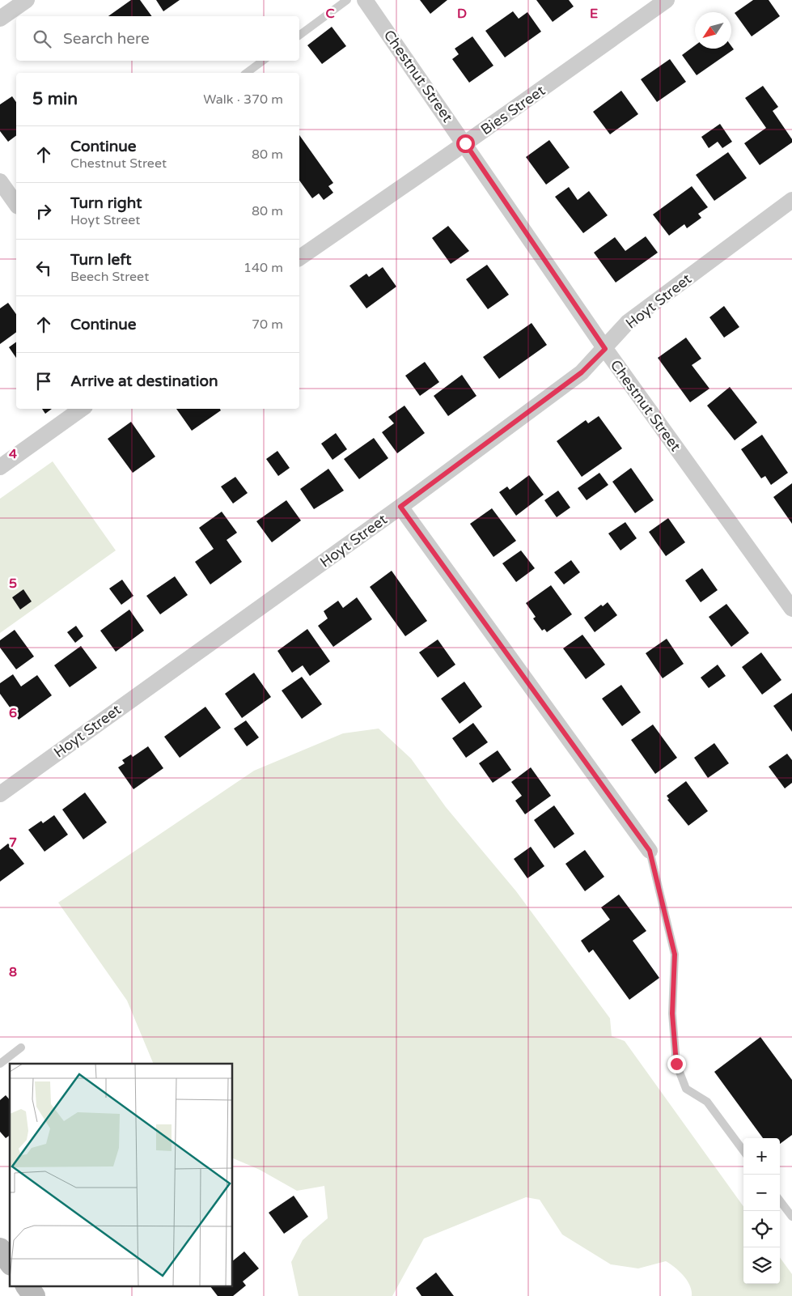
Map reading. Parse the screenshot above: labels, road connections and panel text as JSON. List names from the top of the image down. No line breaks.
{"streets":{"street":["Chestnut Street","Bies Street","Hoyt Street"]},"crossings":[["Chestnut Street","Bies Street"],["Chestnut Street","Hoyt Street"]],"north":"bottom left","page":{"search":"Search here","heading":["5 min","Walk · 370 m"],"list":[["Continue","Chestnut Street","80 m"],["Turn right","Hoyt Street","80 m"],["Turn left","Beech Street","140 m"],["Continue","70 m"],"Arrive at destination"],"map_buttons":["+","−"]},"grid":{"columns":["C","D","E"],"rows":["4","5","6","7","8"]}}
